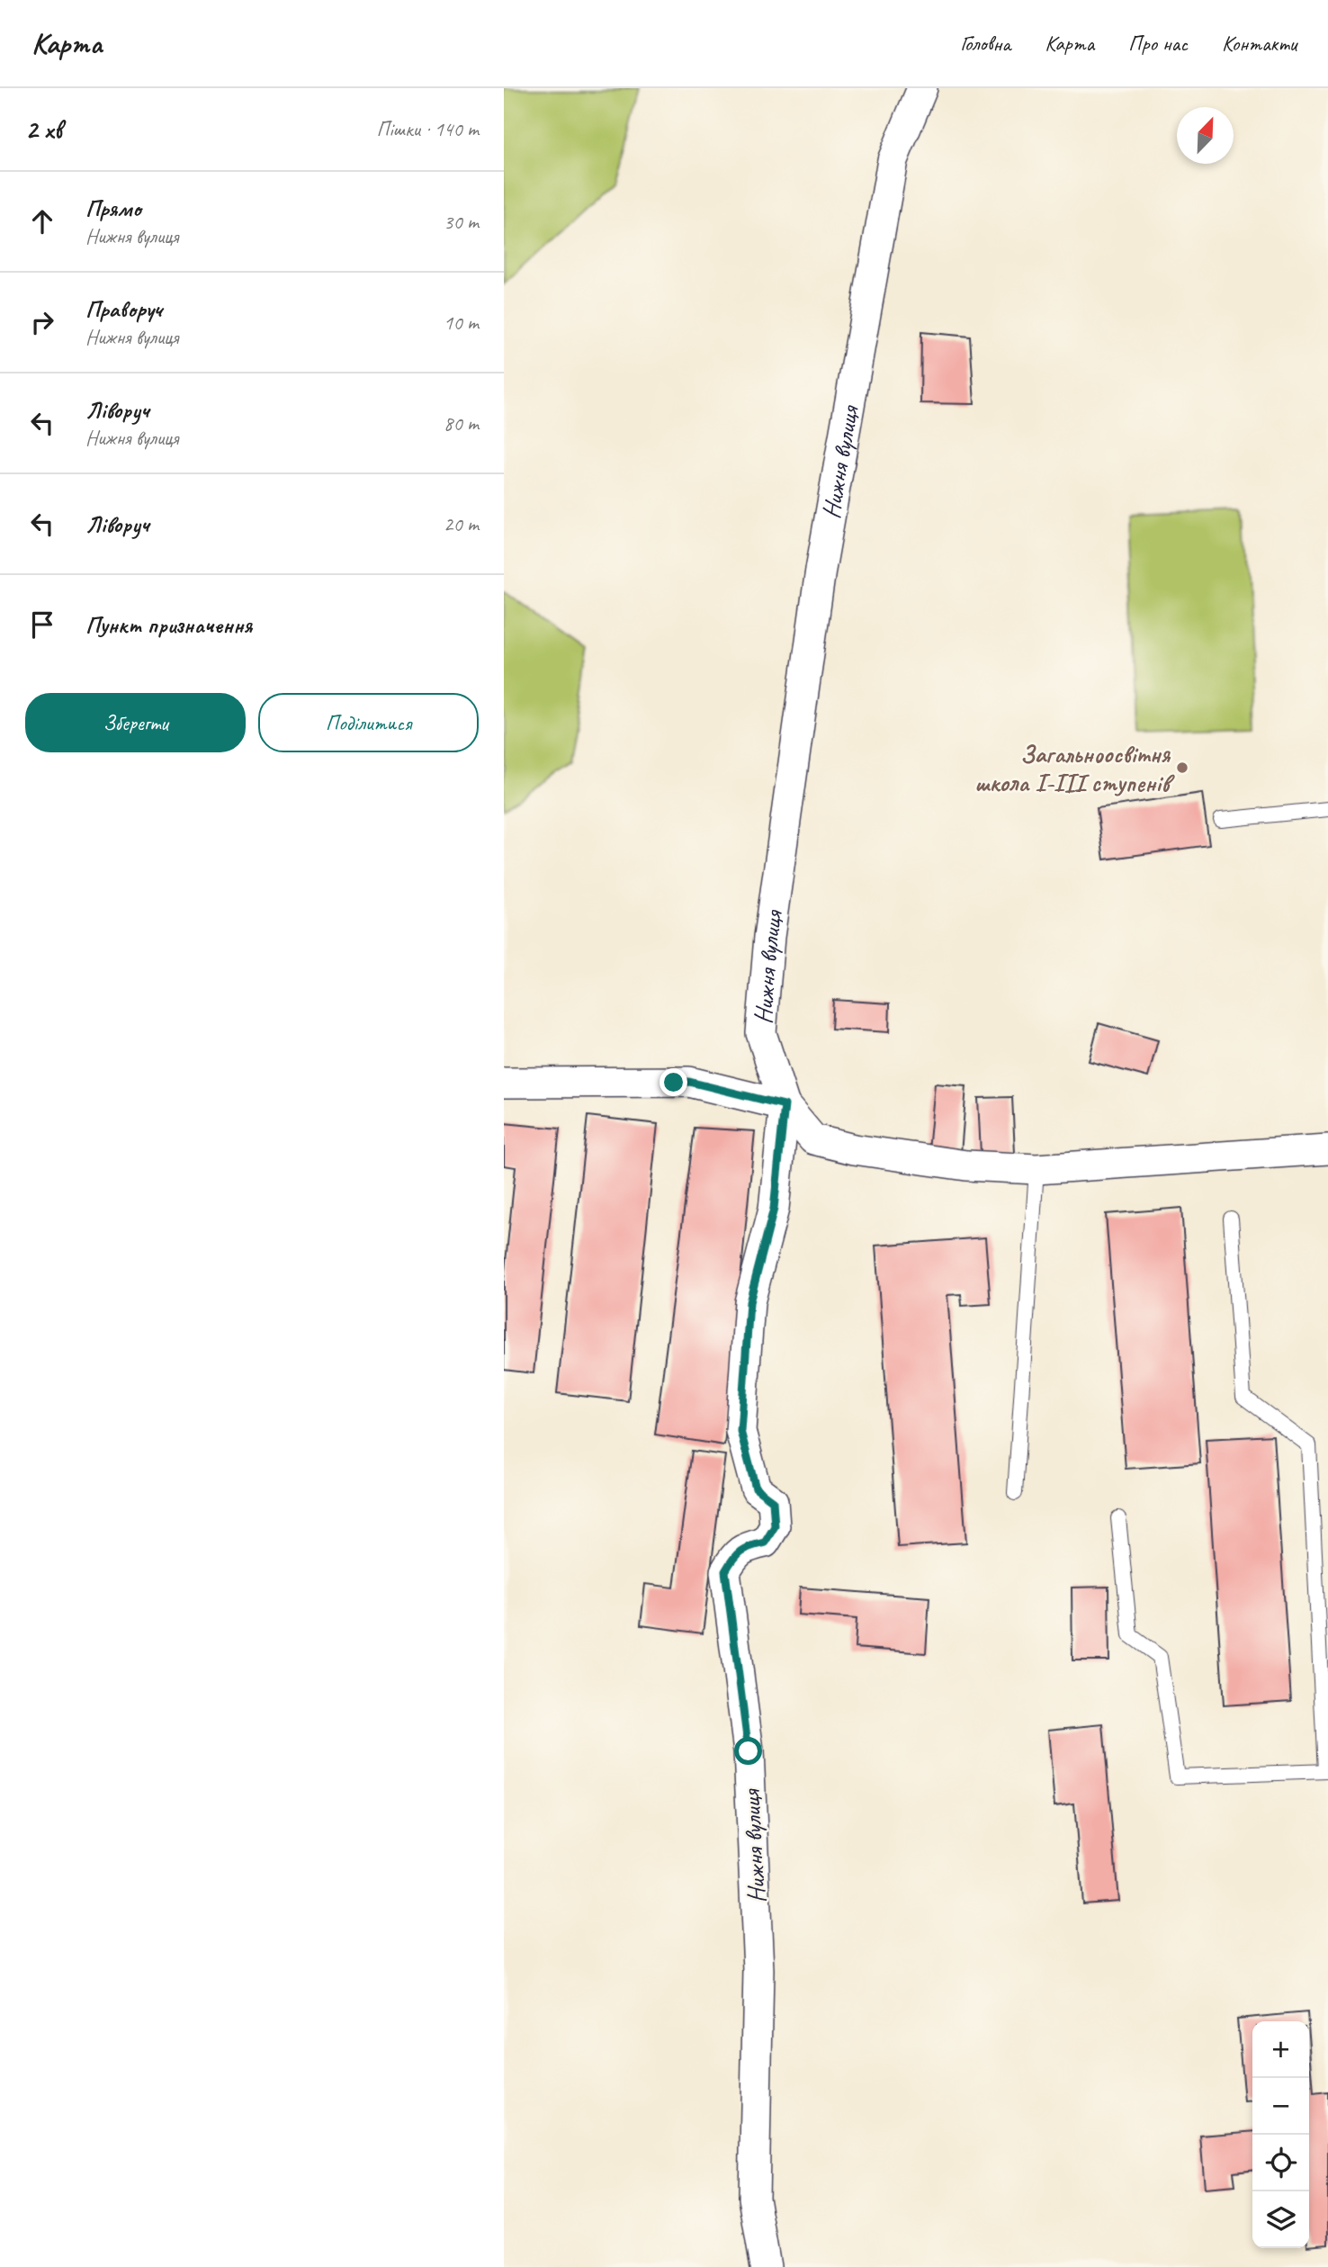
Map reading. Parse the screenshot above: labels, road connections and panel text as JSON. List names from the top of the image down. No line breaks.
{"streets":{"street":["Нижня вулиця"]},"places":["Загальноосвітня школа I-III ступенів"],"north":"top right","page":{"header":"Карта","nav":["Головна","Карта","Про нас","Контакти"],"heading":["2 хв","Пішки · 140 m"],"list":[["Прямо","Нижня вулиця","30 m"],["Праворуч","Нижня вулиця","10 m"],["Ліворуч","Нижня вулиця","80 m"],["Ліворуч","20 m"],"Пункт призначення"],"buttons":["Зберегти","Поділитися"],"map_buttons":["+","−"]}}
